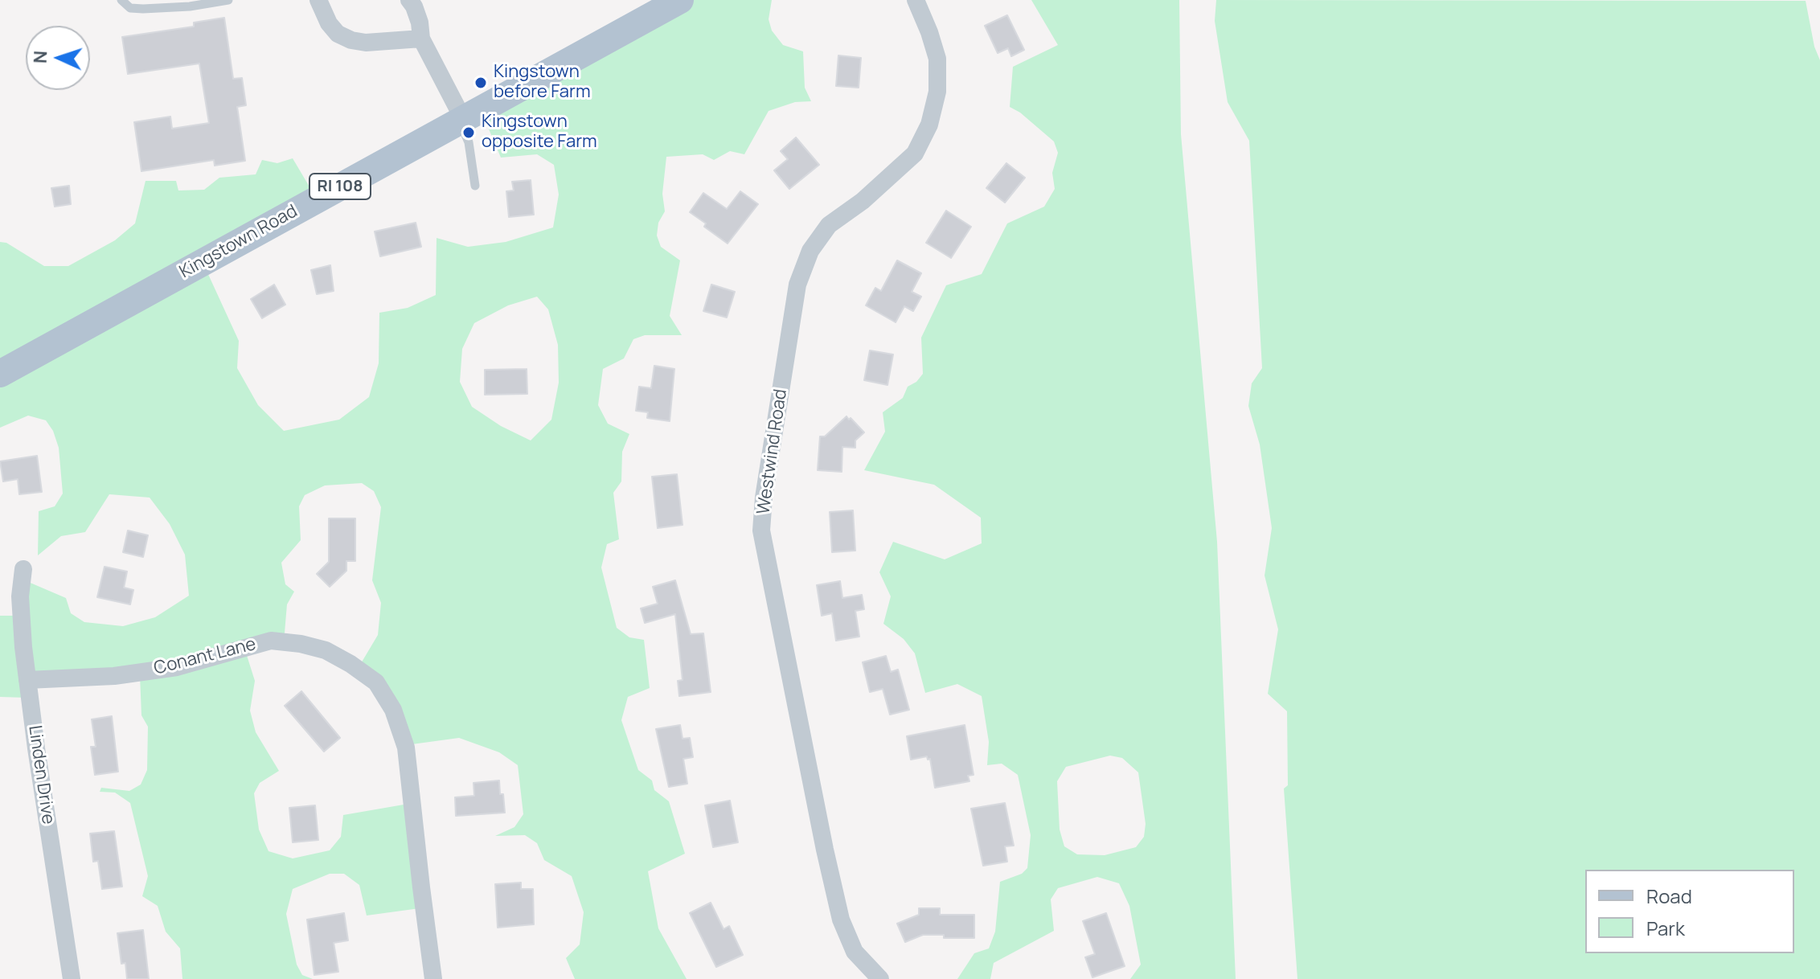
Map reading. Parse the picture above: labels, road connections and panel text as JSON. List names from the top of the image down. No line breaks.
{"streets":{"main road":["RI 108","Kingstown Road"],"street":["Westwind Road","Conant Lane","Linden Drive"]},"crossings":[["Conant Lane","Linden Drive"]],"places":["Kingstown before Farm","Kingstown opposite Farm"],"legend":["Road","Park"],"north":"left"}
